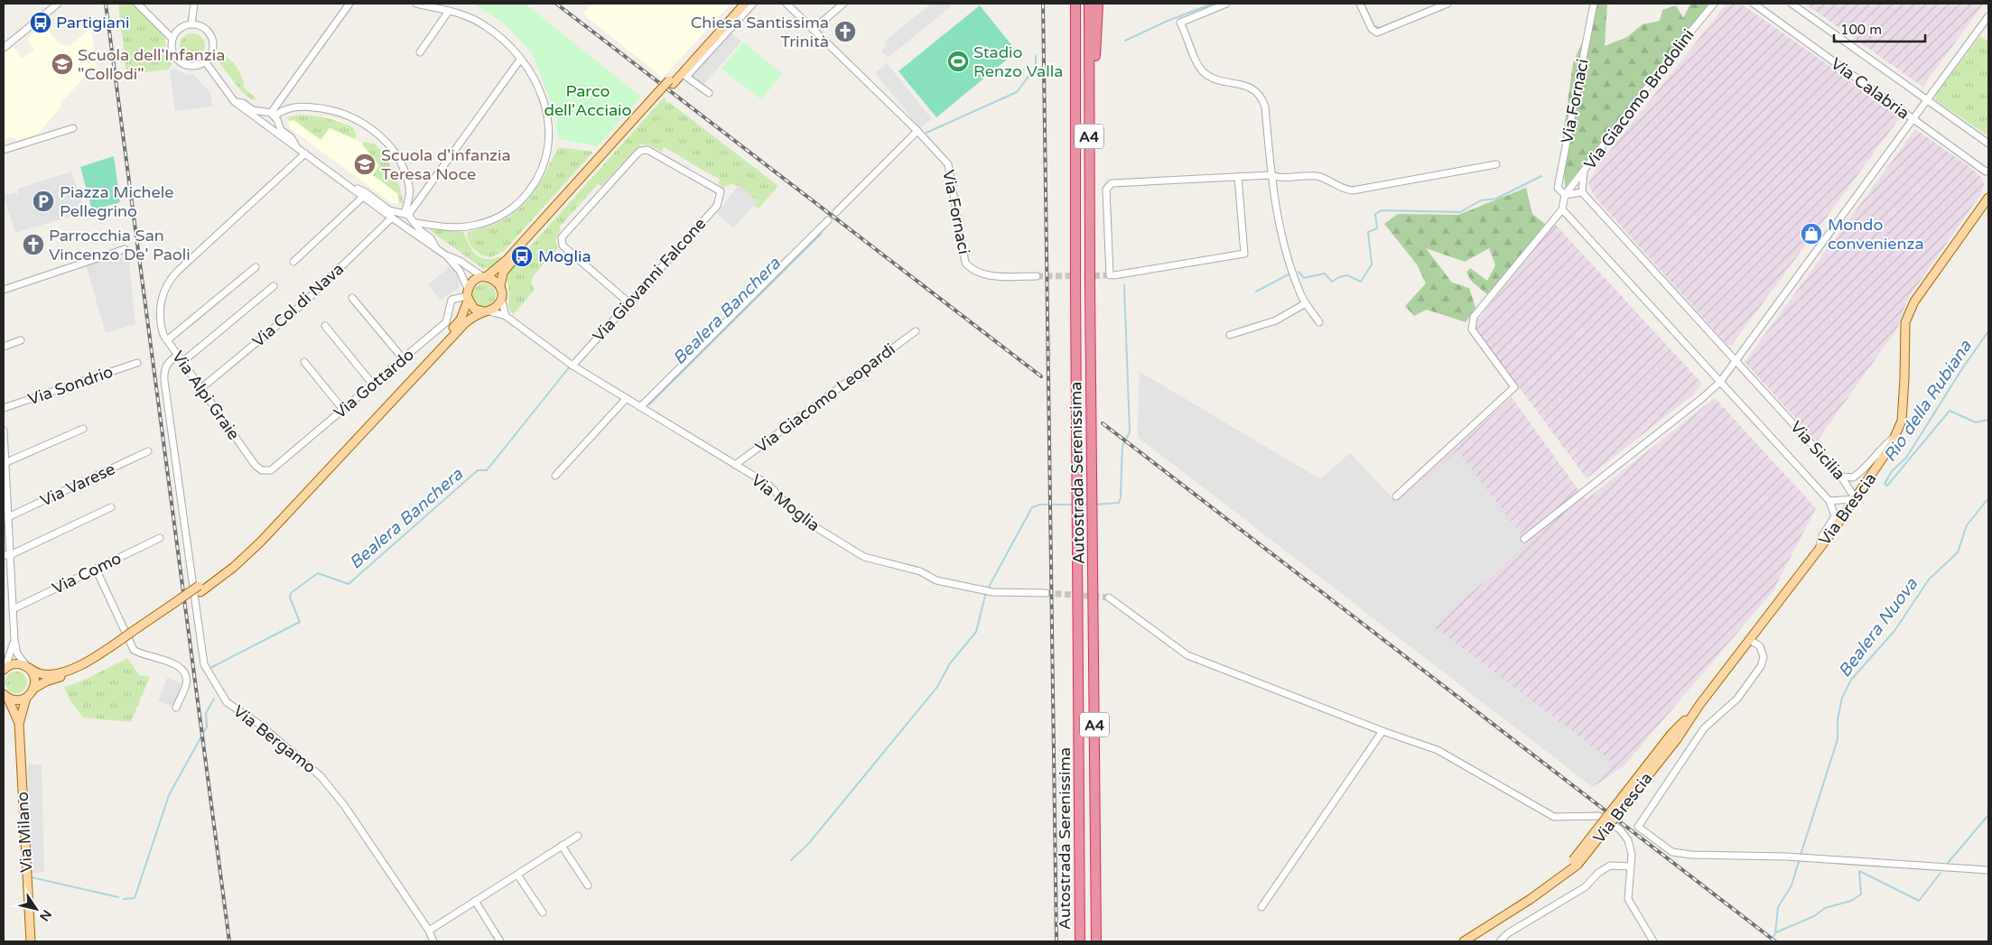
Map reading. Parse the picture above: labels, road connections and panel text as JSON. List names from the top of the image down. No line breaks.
{"streets":{"highway":["A4","Autostrada Serenissima"],"main road":["Via Brescia","Via Milano"],"street":["Via Calabria","Via Giacomo Brodolini","Via Fornaci","Via Giovanni Falcone","Via Col di Nava","Via Gottardo","Via Sondrio","Via Alpi Graie","Via Giacomo Leopardi","Via Sicilia","Via Varese","Via Moglia","Via Como","Via Bergamo"]},"crossings":[["Via Giacomo Brodolini","Via Fornaci"],["Via Giovanni Falcone","Via Moglia"],["Via Col di Nava","Via Alpi Graie"],["Via Gottardo","Via Alpi Graie"],["Via Gottardo","Via Moglia"],["Via Alpi Graie","Via Bergamo"],["Via Giacomo Leopardi","Via Moglia"],["Via Sicilia","Via Brescia"]],"water":["Bealera Banchera","Rio della Rubiana","Bealera Nuova"],"parks":["Parco dell'Acciaio"],"places":{"bus stop":["Partigiani","Moglia"],"church":["Chiesa Santissima Trinità","Parrocchia San Vincenzo De' Paoli"],"sports":["Stadio Renzo Valla"],"school or university":["Scuola dell'Infanzia \"Collodi\"","Scuola d'infanzia Teresa Noce"],"parking":["Piazza Michele Pellegrino"],"shop":["Mondo convenienza"]},"scale_bar":"100 m","north":"bottom right"}
